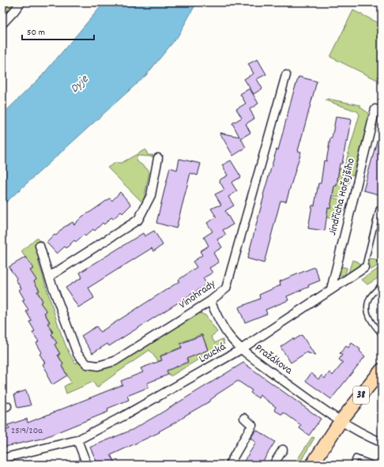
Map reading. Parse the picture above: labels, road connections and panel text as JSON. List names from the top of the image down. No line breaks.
{"streets":{"main road":["38"],"street":["Jindřicha Hořejšího","Vinohrady","Loucká","Pražákova"]},"crossings":[["Jindřicha Hořejšího","Loucká"],["Vinohrady","Pražákova"],["Loucká","Pražákova"],["Pražákova","38"]],"water":["Dyje"],"house_numbers":["2519/20a"],"scale_bar":"50 m"}
